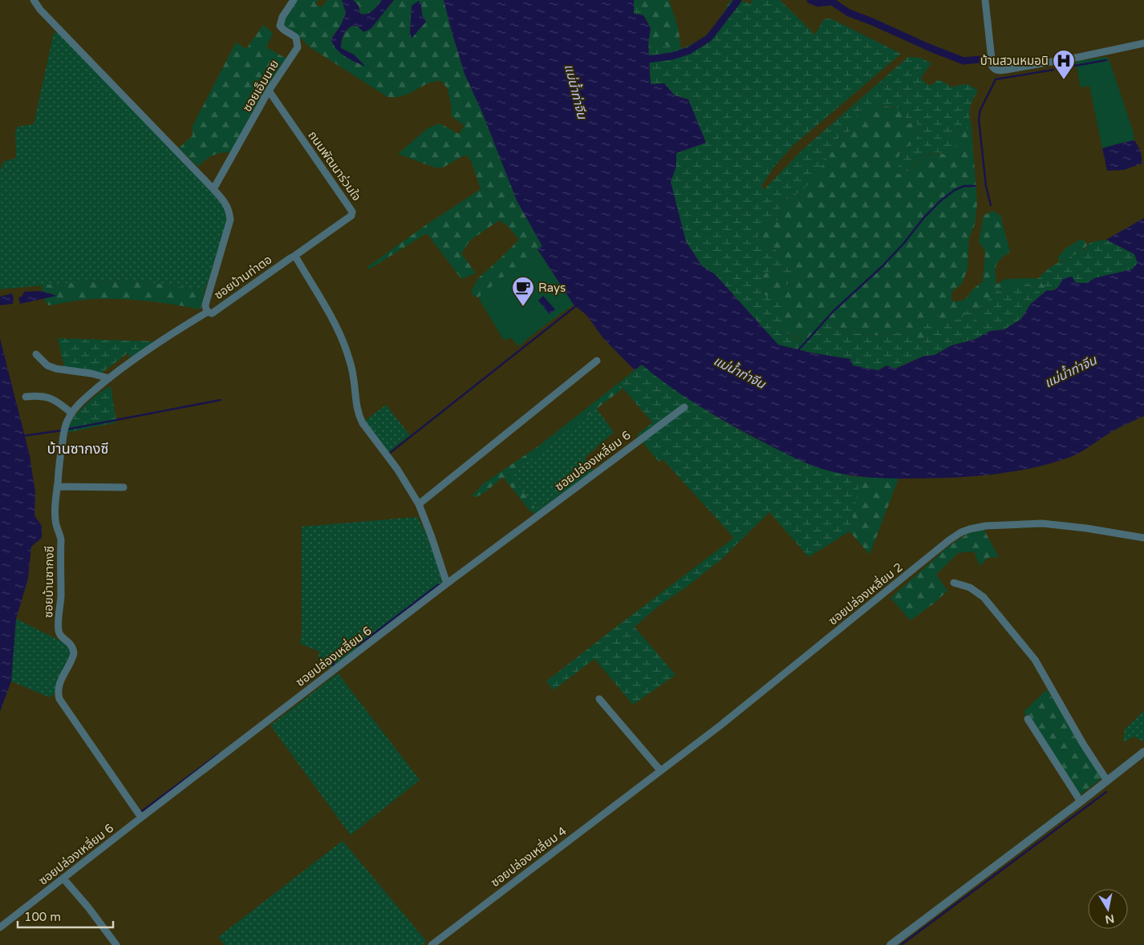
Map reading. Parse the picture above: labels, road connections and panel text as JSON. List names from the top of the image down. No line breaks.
{"streets":{"street":["ซอยเอ็มนาย","ถนนพัฒนาร่วมใจ","ซอยบ้านท่าตอ","ซอยปล่องเหลี่ยม 6","ซอยบ้านซากงซี","ซอยปล่องเหลี่ยม 2","ซอยปล่องเหลี่ยม 4"]},"crossings":[["ซอยเอ็มนาย","ถนนพัฒนาร่วมใจ"],["ซอยเอ็มนาย","ซอยบ้านท่าตอ"],["ถนนพัฒนาร่วมใจ","ซอยบ้านท่าตอ"],["ซอยบ้านท่าตอ","ซอยบ้านซากงซี"],["ซอยปล่องเหลี่ยม 6","ซอยบ้านซากงซี"],["ซอยปล่องเหลี่ยม 2","ซอยปล่องเหลี่ยม 4"]],"districts":["บ้านซากงซี"],"water":["แม่น้ำท่าจีน"],"places":{"hospital":["บ้านสวนหมอนิ"],"cafe":["Rays"]},"scale_bar":"100 m","north":"bottom"}
